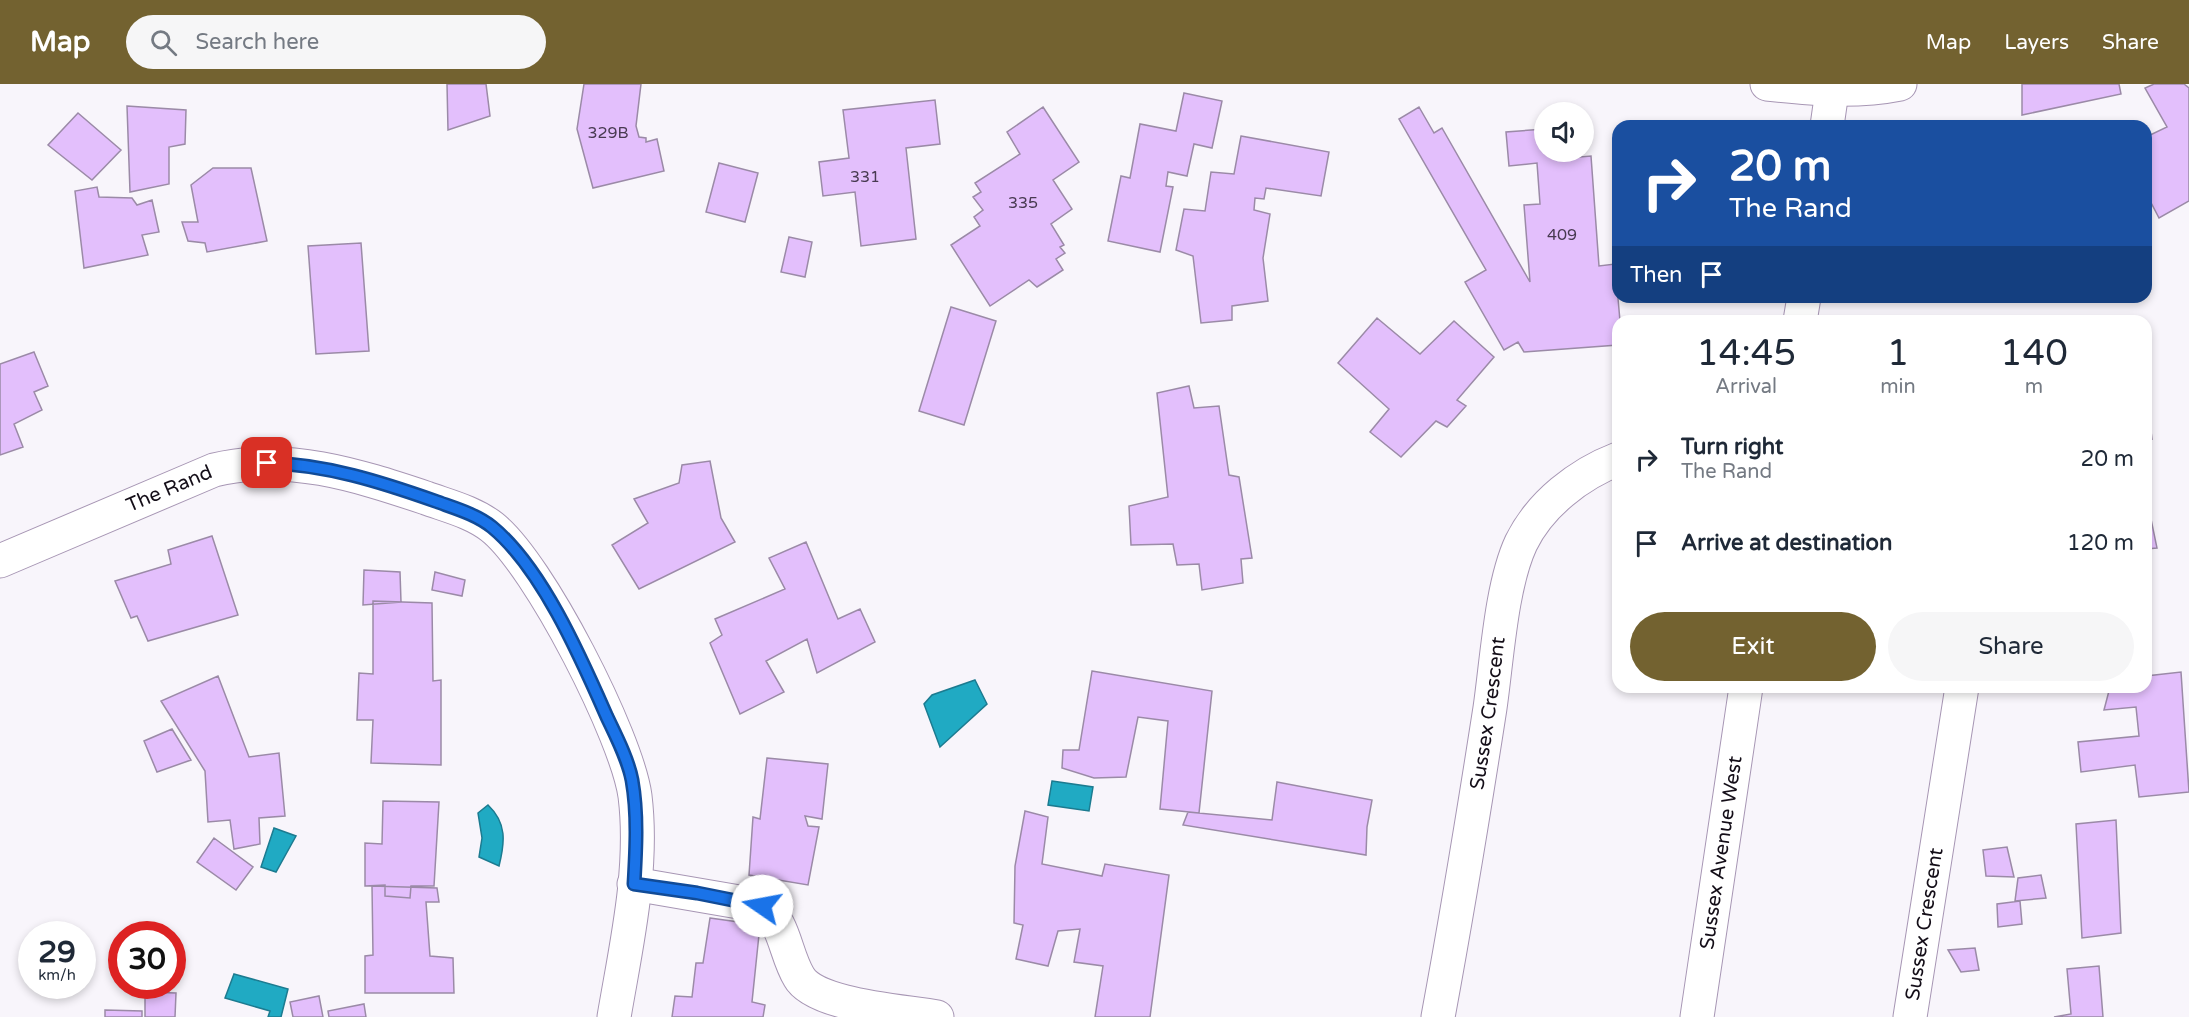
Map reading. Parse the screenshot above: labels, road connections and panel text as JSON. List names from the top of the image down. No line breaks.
{"streets":{"street":["The Rand","Sussex Crescent","Sussex Avenue West"]},"house_numbers":["329B","331","335","409"],"page":{"header":"Map","search":"Search here","nav":["Map","Layers","Share"],"turn":["20 m","The Rand"],"then":"Then","eta":["14:45","Arrival","1","min","140","m"],"list":[{"name":"Turn right","note":"The Rand","value":"20 m"},{"name":"Arrive at destination","value":"120 m"}],"buttons":["Exit","Share"],"speed":"29 km/h","limit":"30"}}
